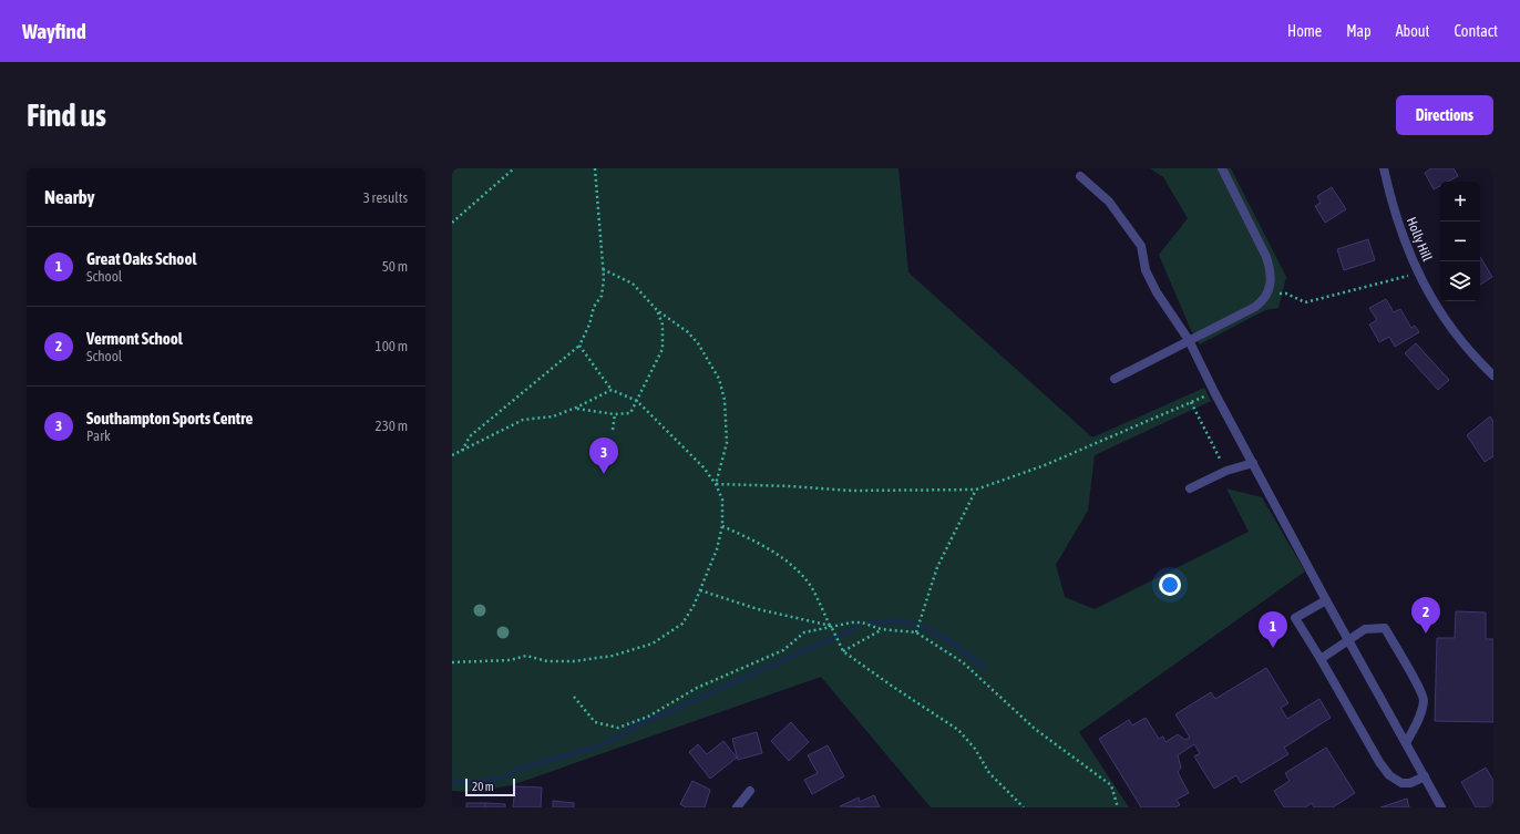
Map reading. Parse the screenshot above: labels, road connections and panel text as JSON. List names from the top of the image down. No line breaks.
{"streets":{"street":["Holly Hill"]},"scale_bar":"20 m","page":{"header":"Wayfind","nav":["Home","Map","About","Contact"],"buttons":"Directions","title":"Find us","heading":["Nearby","3 results"],"map_buttons":["+","−"],"list":[{"mark":"1","name":"Great Oaks School","note":"School","value":"50 m"},{"mark":"2","name":"Vermont School","note":"School","value":"100 m"},{"mark":"3","name":"Southampton Sports Centre","note":"Park","value":"230 m"}],"pins":["3","2","1"],"scale":"20 m"}}
